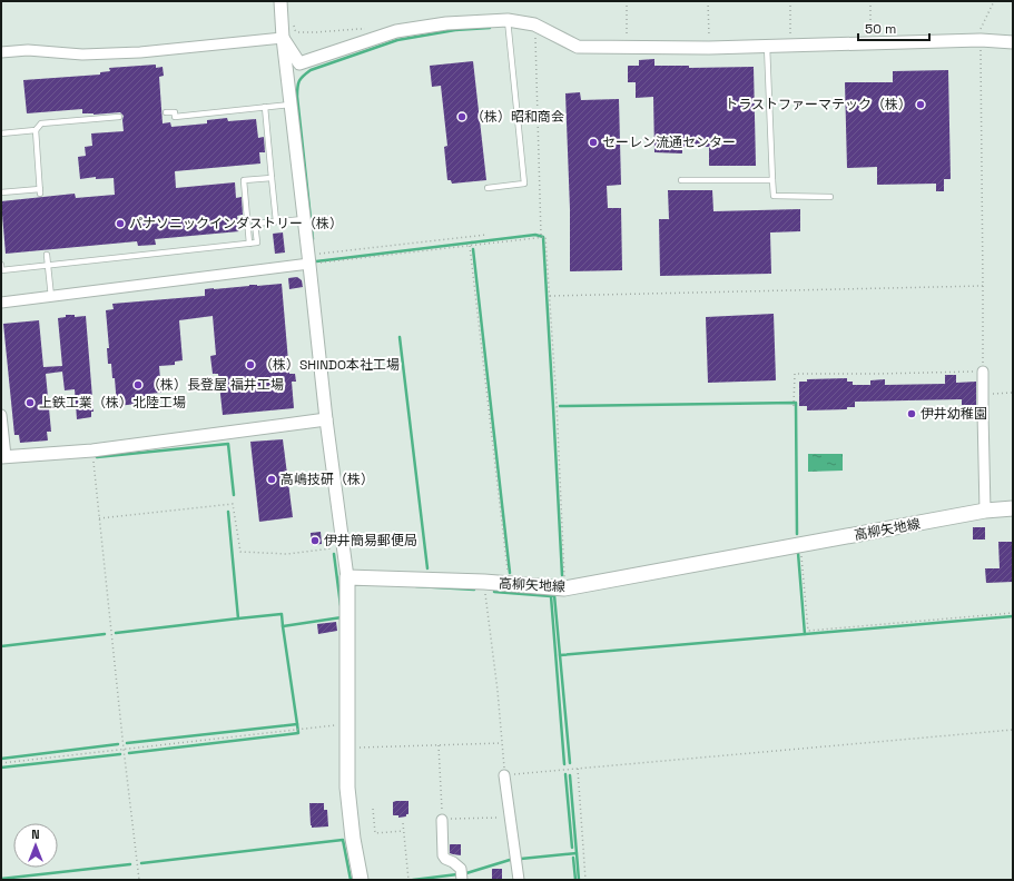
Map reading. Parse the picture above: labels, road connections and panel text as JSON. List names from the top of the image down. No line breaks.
{"streets":{"main road":["高柳矢地線"]},"places":["トラストファーマテック（株）","（株）昭和商会","セーレン流通センター","パナソニックインダストリー（株）","（株）SHINDO本社工場","（株）長登屋 福井工場","上鉄工業（株）北陸工場","伊井幼稚園","高嶋技研（株）","伊井簡易郵便局"],"scale_bar":"50 m","north":"top"}
